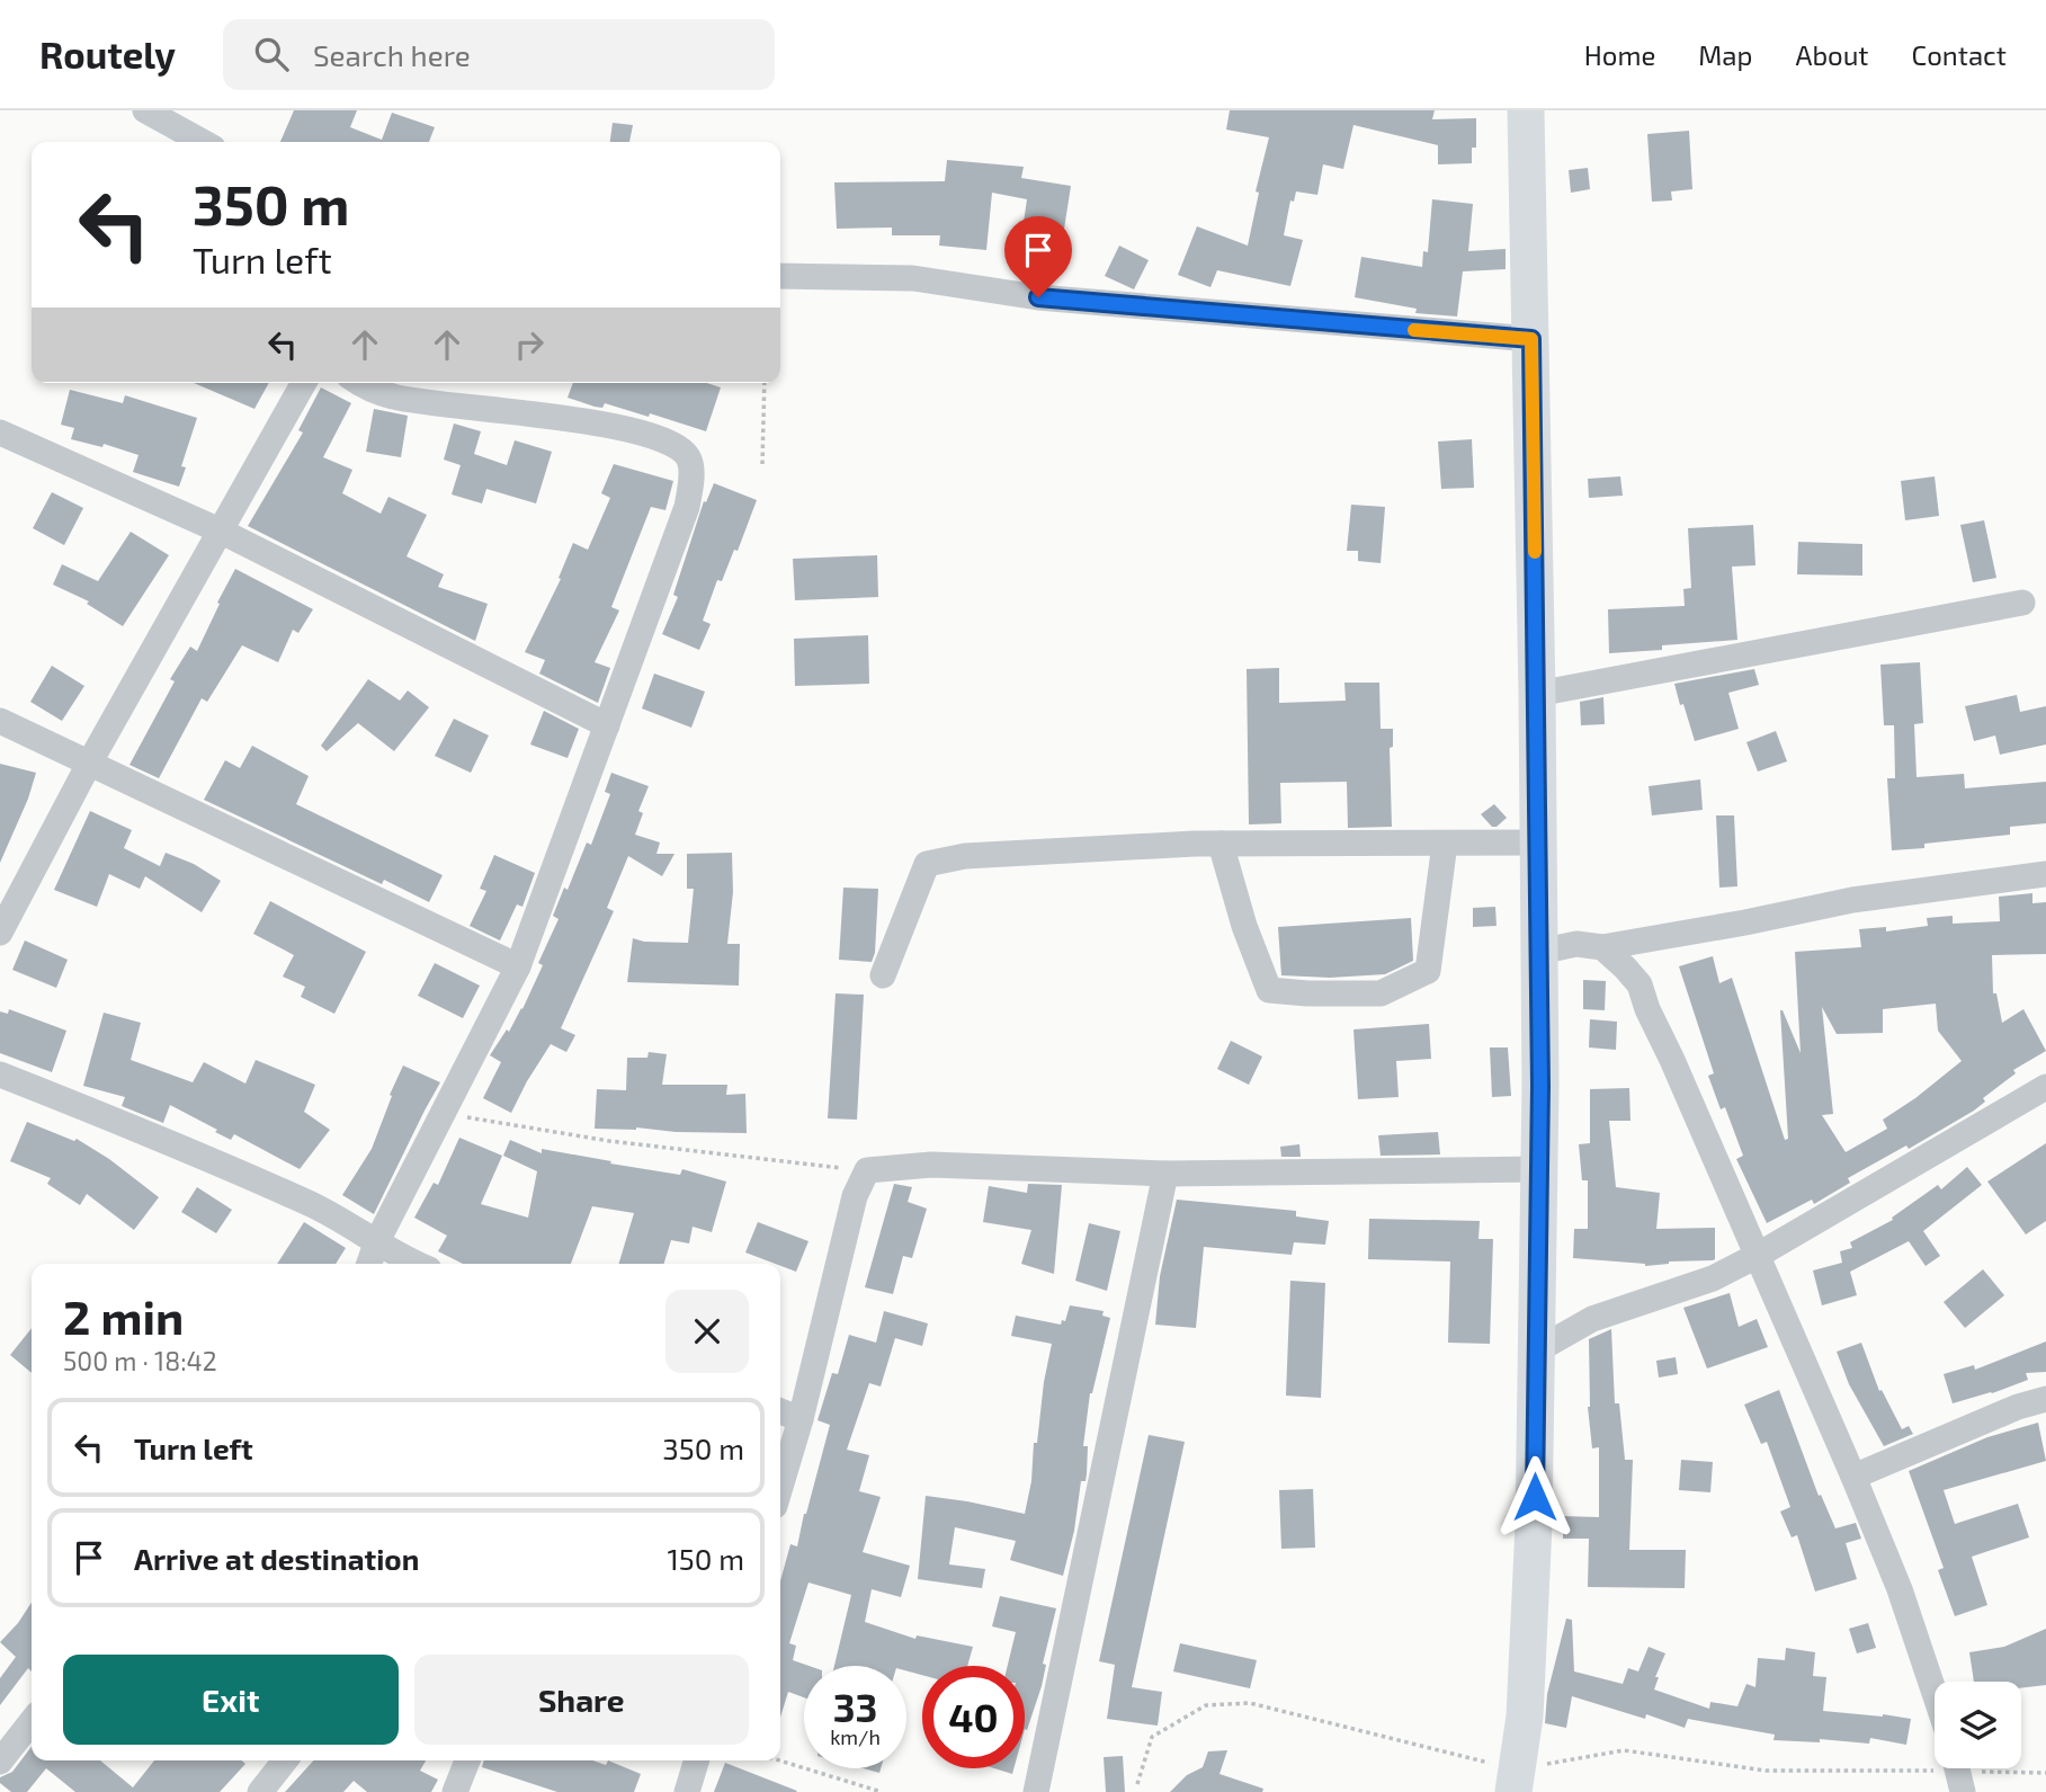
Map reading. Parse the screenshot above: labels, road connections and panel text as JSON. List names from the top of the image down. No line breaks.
{"page":{"header":"Routely","search":"Search here","nav":["Home","Map","About","Contact"],"turn":["350 m","Turn left"],"heading":["2 min","500 m · 18:42"],"list":[{"name":"Turn left","value":"350 m"},{"name":"Arrive at destination","value":"150 m"}],"buttons":["Exit","Share"],"speed":"33 km/h","limit":"40"}}
